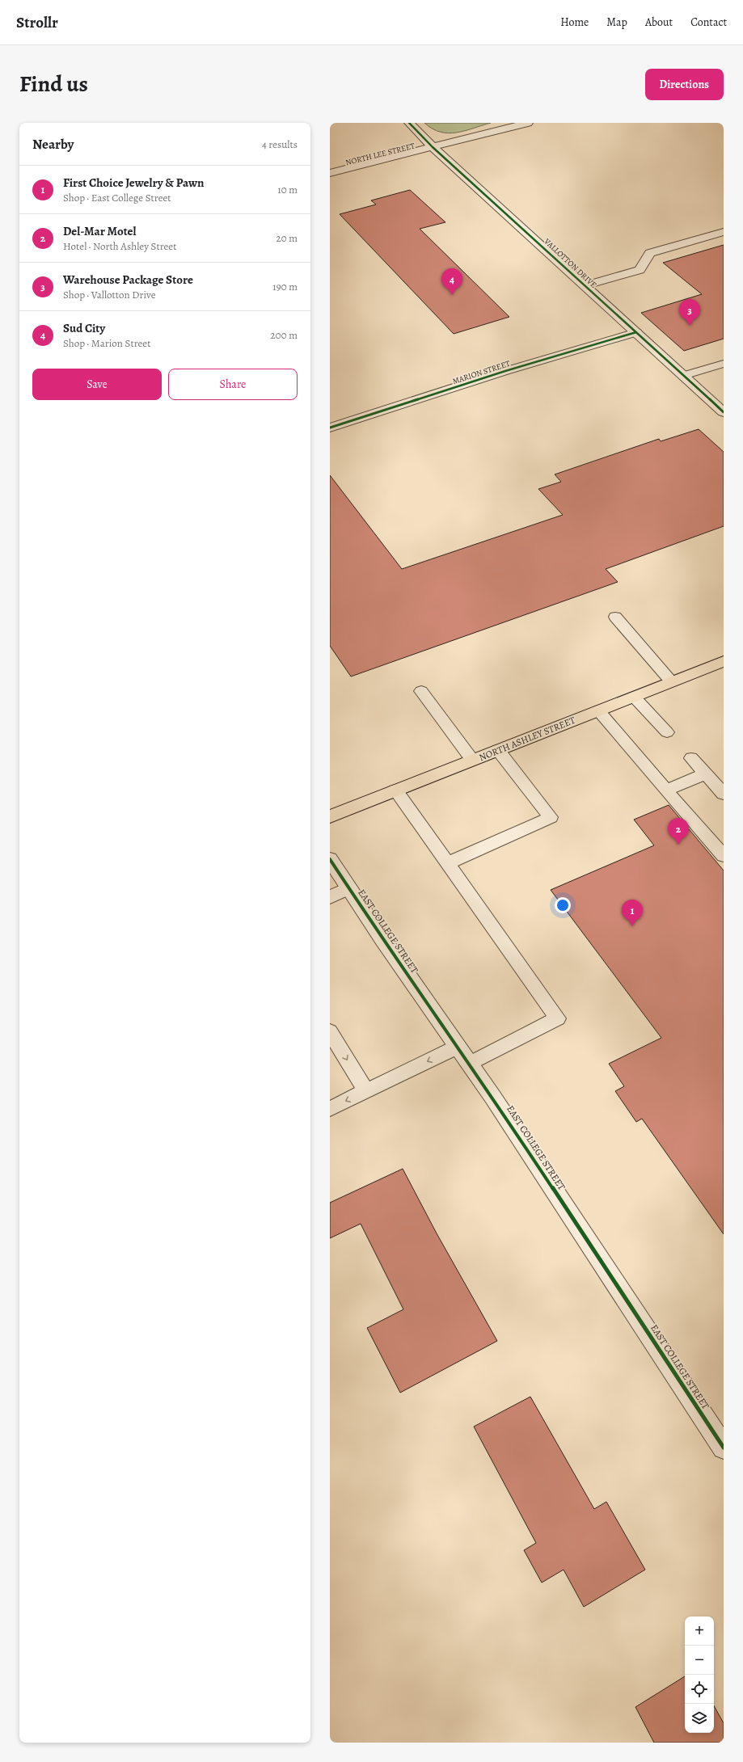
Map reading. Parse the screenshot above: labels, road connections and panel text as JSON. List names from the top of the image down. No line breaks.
{"streets":{"main road":["NORTH ASHLEY STREET"],"street":["NORTH LEE STREET","VALLOTTON DRIVE","MARION STREET","EAST COLLEGE STREET"]},"crossings":[["NORTH LEE STREET","VALLOTTON DRIVE"],["VALLOTTON DRIVE","MARION STREET"]],"page":{"header":"Strollr","nav":["Home","Map","About","Contact"],"title":"Find us","buttons":["Directions",["Save","Share"]],"heading":["Nearby","4 results"],"list":[{"mark":"1","name":"First Choice Jewelry & Pawn","note":"Shop · East College Street","value":"10 m"},{"mark":"2","name":"Del-Mar Motel","note":"Hotel · North Ashley Street","value":"20 m"},{"mark":"3","name":"Warehouse Package Store","note":"Shop · Vallotton Drive","value":"190 m"},{"mark":"4","name":"Sud City","note":"Shop · Marion Street","value":"200 m"}],"pins":["4","3","2","1"],"map_buttons":["+","−"]}}
